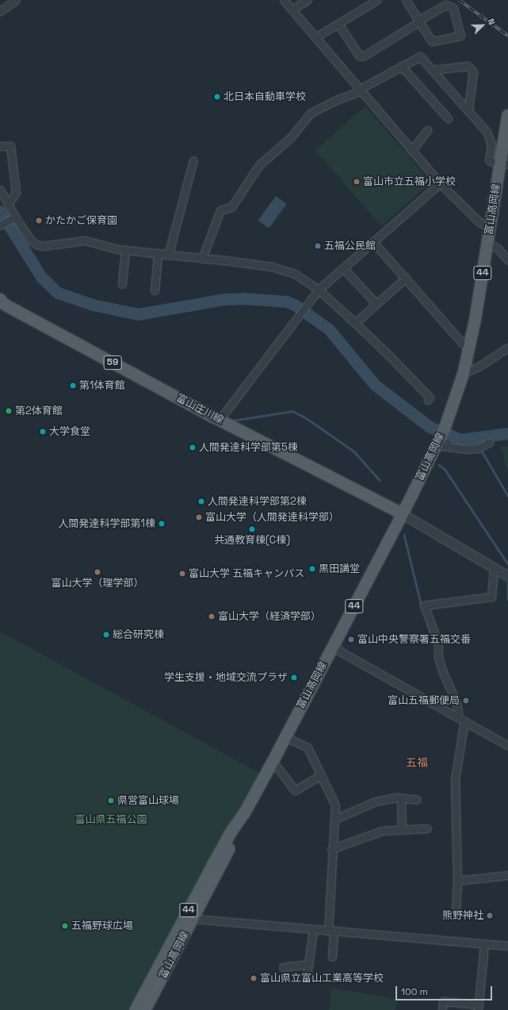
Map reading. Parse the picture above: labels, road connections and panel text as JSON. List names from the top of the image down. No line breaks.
{"streets":{"main road":["富山高岡線","44","59","富山庄川線"]},"crossings":[["富山高岡線","44"],["富山高岡線","富山庄川線"]],"districts":["五福"],"parks":["富山県五福公園"],"places":["北日本自動車学校","富山市立五福小学校","かたかご保育園","五福公民館","第1体育館","第2体育館","大学食堂","人間発達科学部第5棟","人間発達科学部第2棟","富山大学（人間発達科学部）","人間発達科学部第1棟","共通教育棟(C棟)","黒田講堂","富山大学（理学部）","富山大学 五福キャンパス","富山大学（経済学部）","総合研究棟","富山中央警察署五福交番","学生支援・地域交流プラザ","富山五福郵便局","県営富山球場","熊野神社","五福野球広場","富山県立富山工業高等学校"],"scale_bar":"100 m","north":"top right"}
